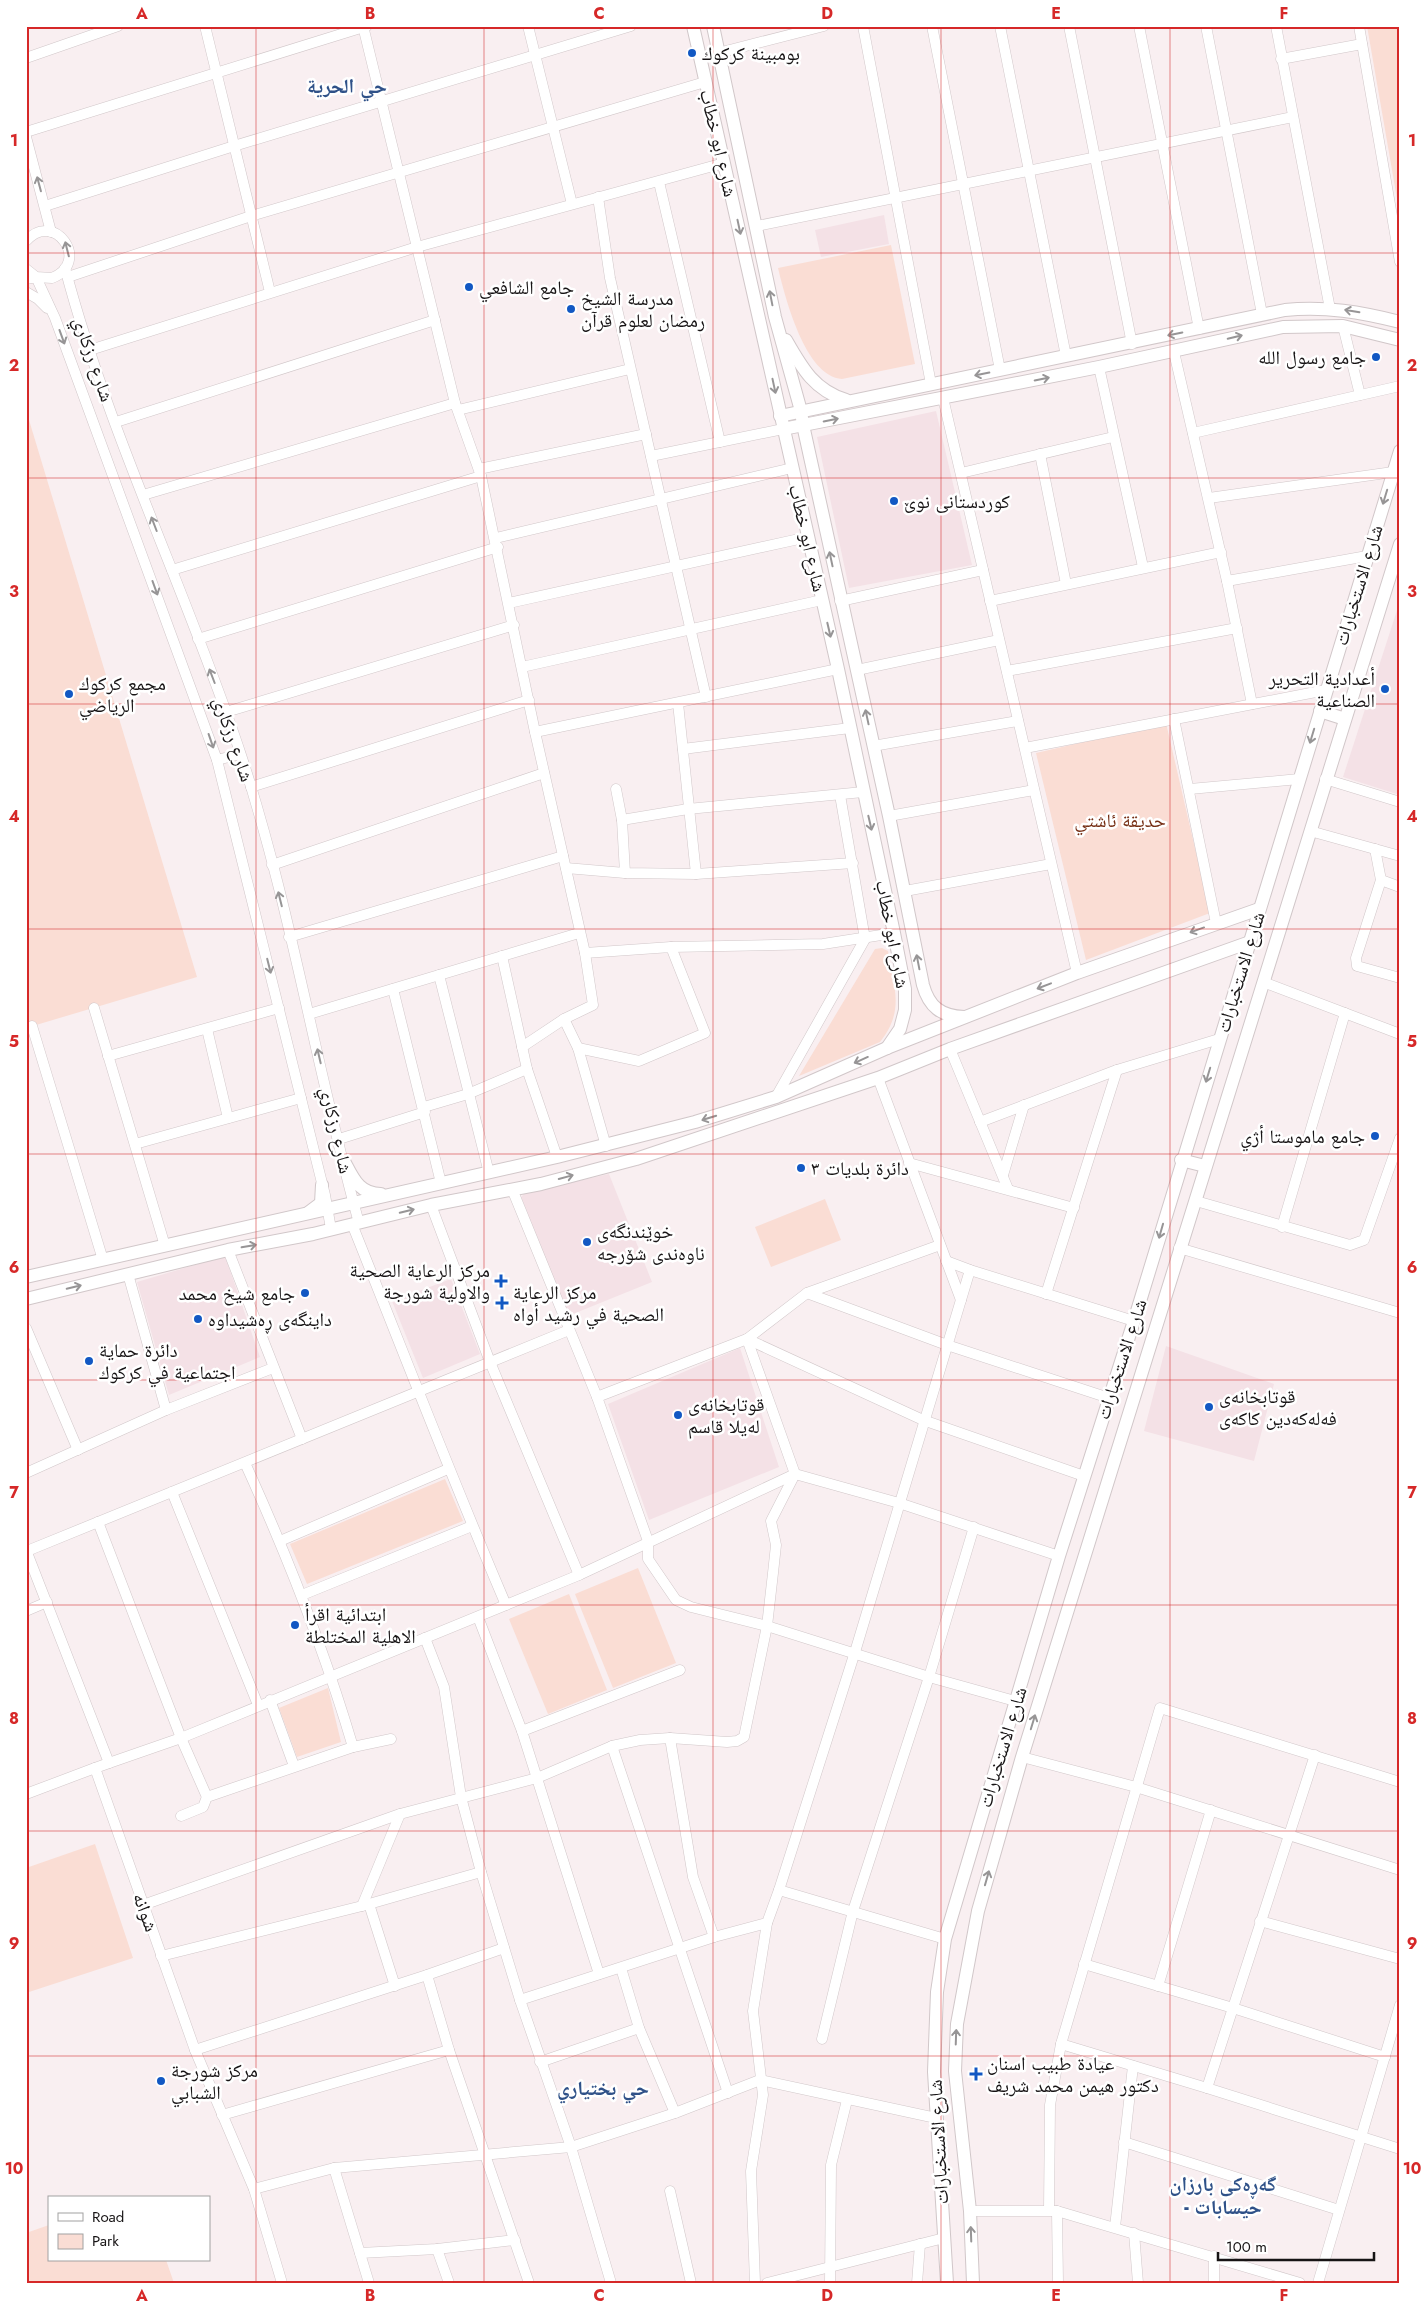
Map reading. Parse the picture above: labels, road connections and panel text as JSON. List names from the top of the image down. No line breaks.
{"streets":{"main road":["شارع ابو خطاب","شارع الاستخبارات"],"street":["شارع رزكاري","شوانە"]},"districts":["حي الحرية","حي بختياري","گەڕەکی بارزان - حیسابات"],"parks":["حديقة ئاشتي"],"places":{"other":["بومبينة كركوك","جامع الشافعي","مدرسة الشيخ رمضان لعلوم قرآن","جامع رسول الله","کوردستانی نوێ","أعدادية التحرير الصناعية","مجمع كركوك الرياضي","جامع ماموستا أژي","دائرة بلديات ٣","خوێندنگەی ناوەندی شۆرجە","جامع شيخ محمد","داینگەی ڕەشیداوە","دائرة حماية اجتماعية في كركوك","قوتابخانەی فەلەکەدین کاکەی","قوتابخانەی لەیلا قاسم","ابتدائية اقرأ الاهلية المختلطة","مركز شورجة الشبابي"],"health":["مركز الرعاية الصحية والاولية شورجة","مركز الرعاية الصحية في رشيد أواه","عيادة طبيب اسنان دكتور هيمن محمد شريف"]},"legend":["Road","Park"],"scale_bar":"100 m","grid":{"columns":["A","B","C","D","E","F"],"rows":["1","2","3","4","5","6","7","8","9","10"]}}
